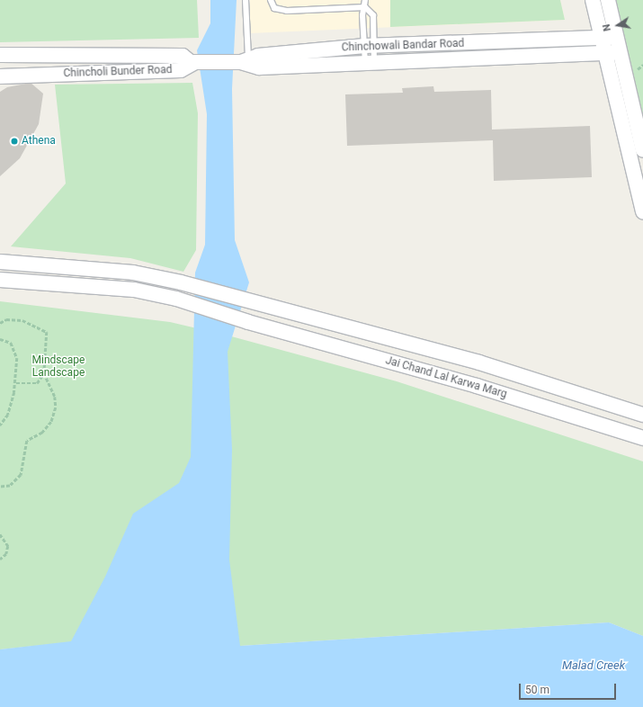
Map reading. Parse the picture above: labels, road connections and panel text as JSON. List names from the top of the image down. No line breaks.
{"streets":{"street":["Chinchowali Bandar Road","Chincholi Bunder Road","Jai Chand Lal Karwa Marg"]},"crossings":[["Chinchowali Bandar Road","Chincholi Bunder Road"]],"water":["Malad Creek"],"parks":["Mindscape Landscape"],"places":["Athena"],"scale_bar":"50 m","north":"left"}
